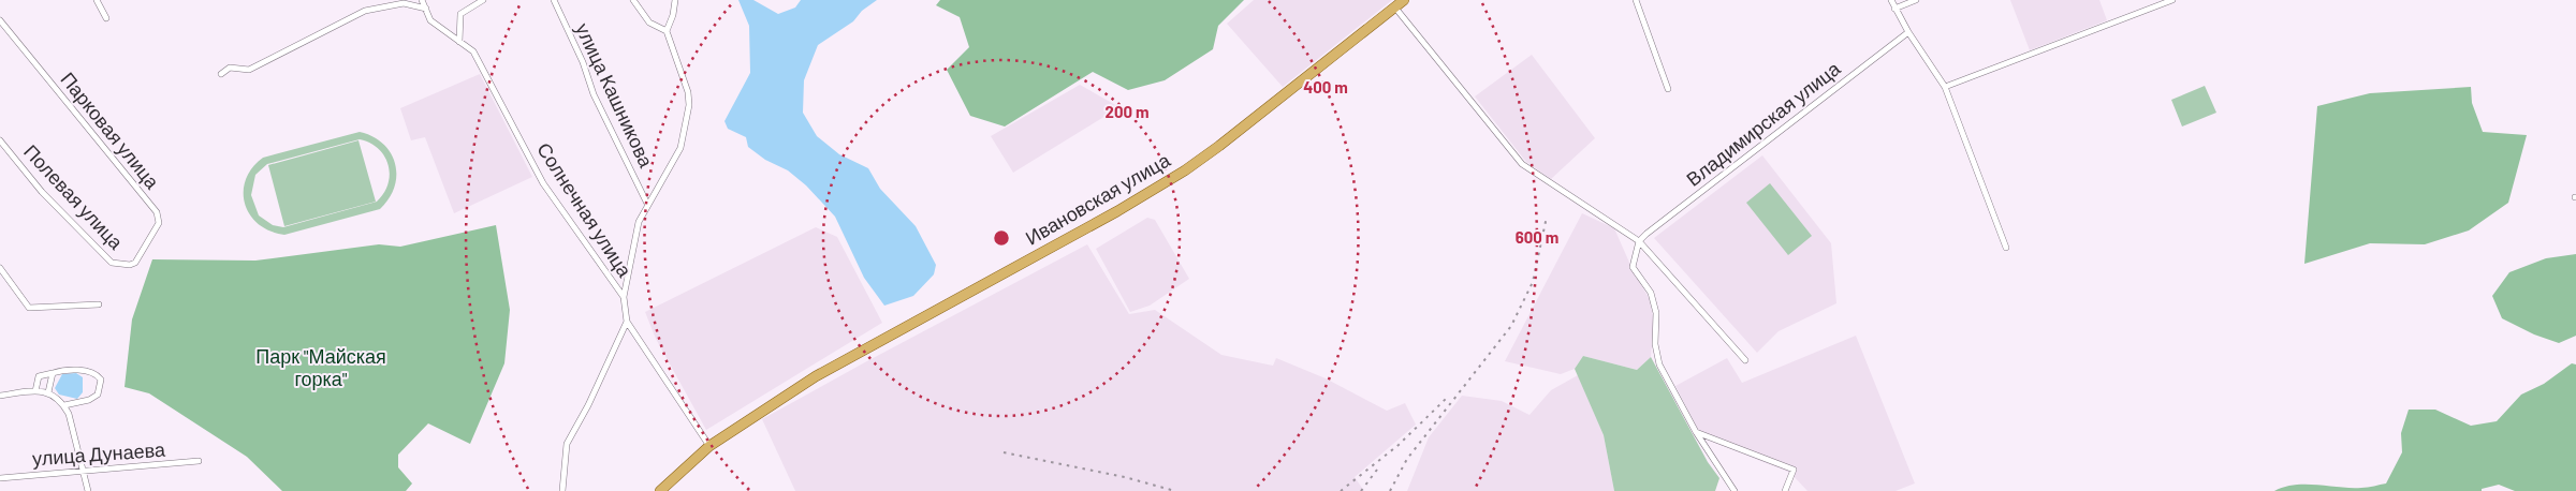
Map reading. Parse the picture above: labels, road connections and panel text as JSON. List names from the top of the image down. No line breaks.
{"streets":{"main road":["Ивановская улица"],"street":["улица Кашникова","Владимирская улица","Парковая улица","Полевая улица","Солнечная улица","улица Дунаева"]},"crossings":[["Парковая улица","Полевая улица"],["Ивановская улица","Солнечная улица"]],"parks":["Парк \"Майская горка\""],"rings":["400 m","200 m","600 m"]}
